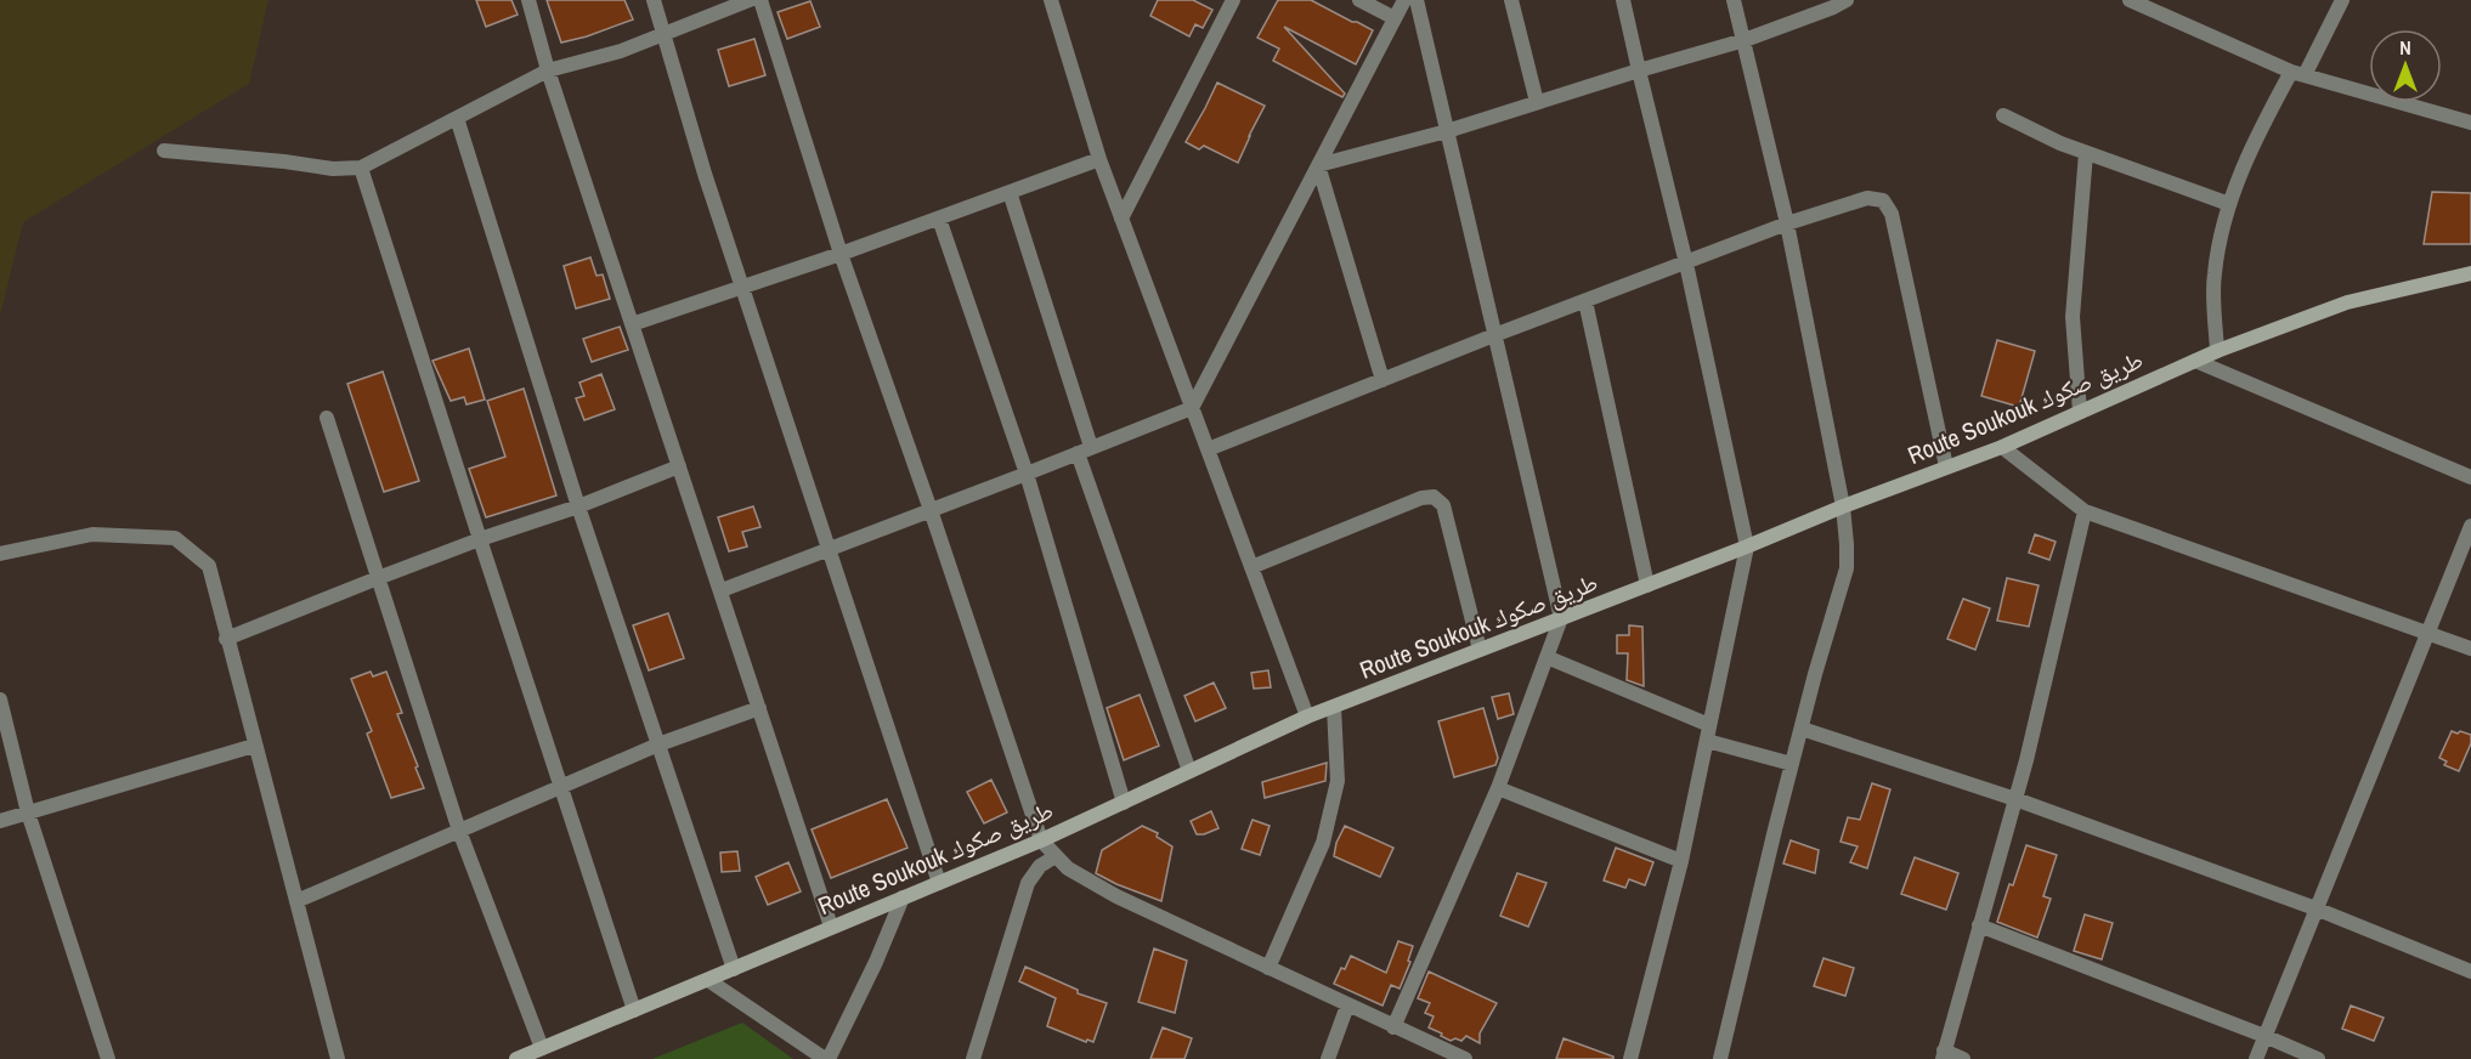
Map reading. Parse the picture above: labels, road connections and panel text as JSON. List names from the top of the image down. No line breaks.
{"streets":{"street":["Route Soukouk طريق صكوك"]},"north":"top"}
